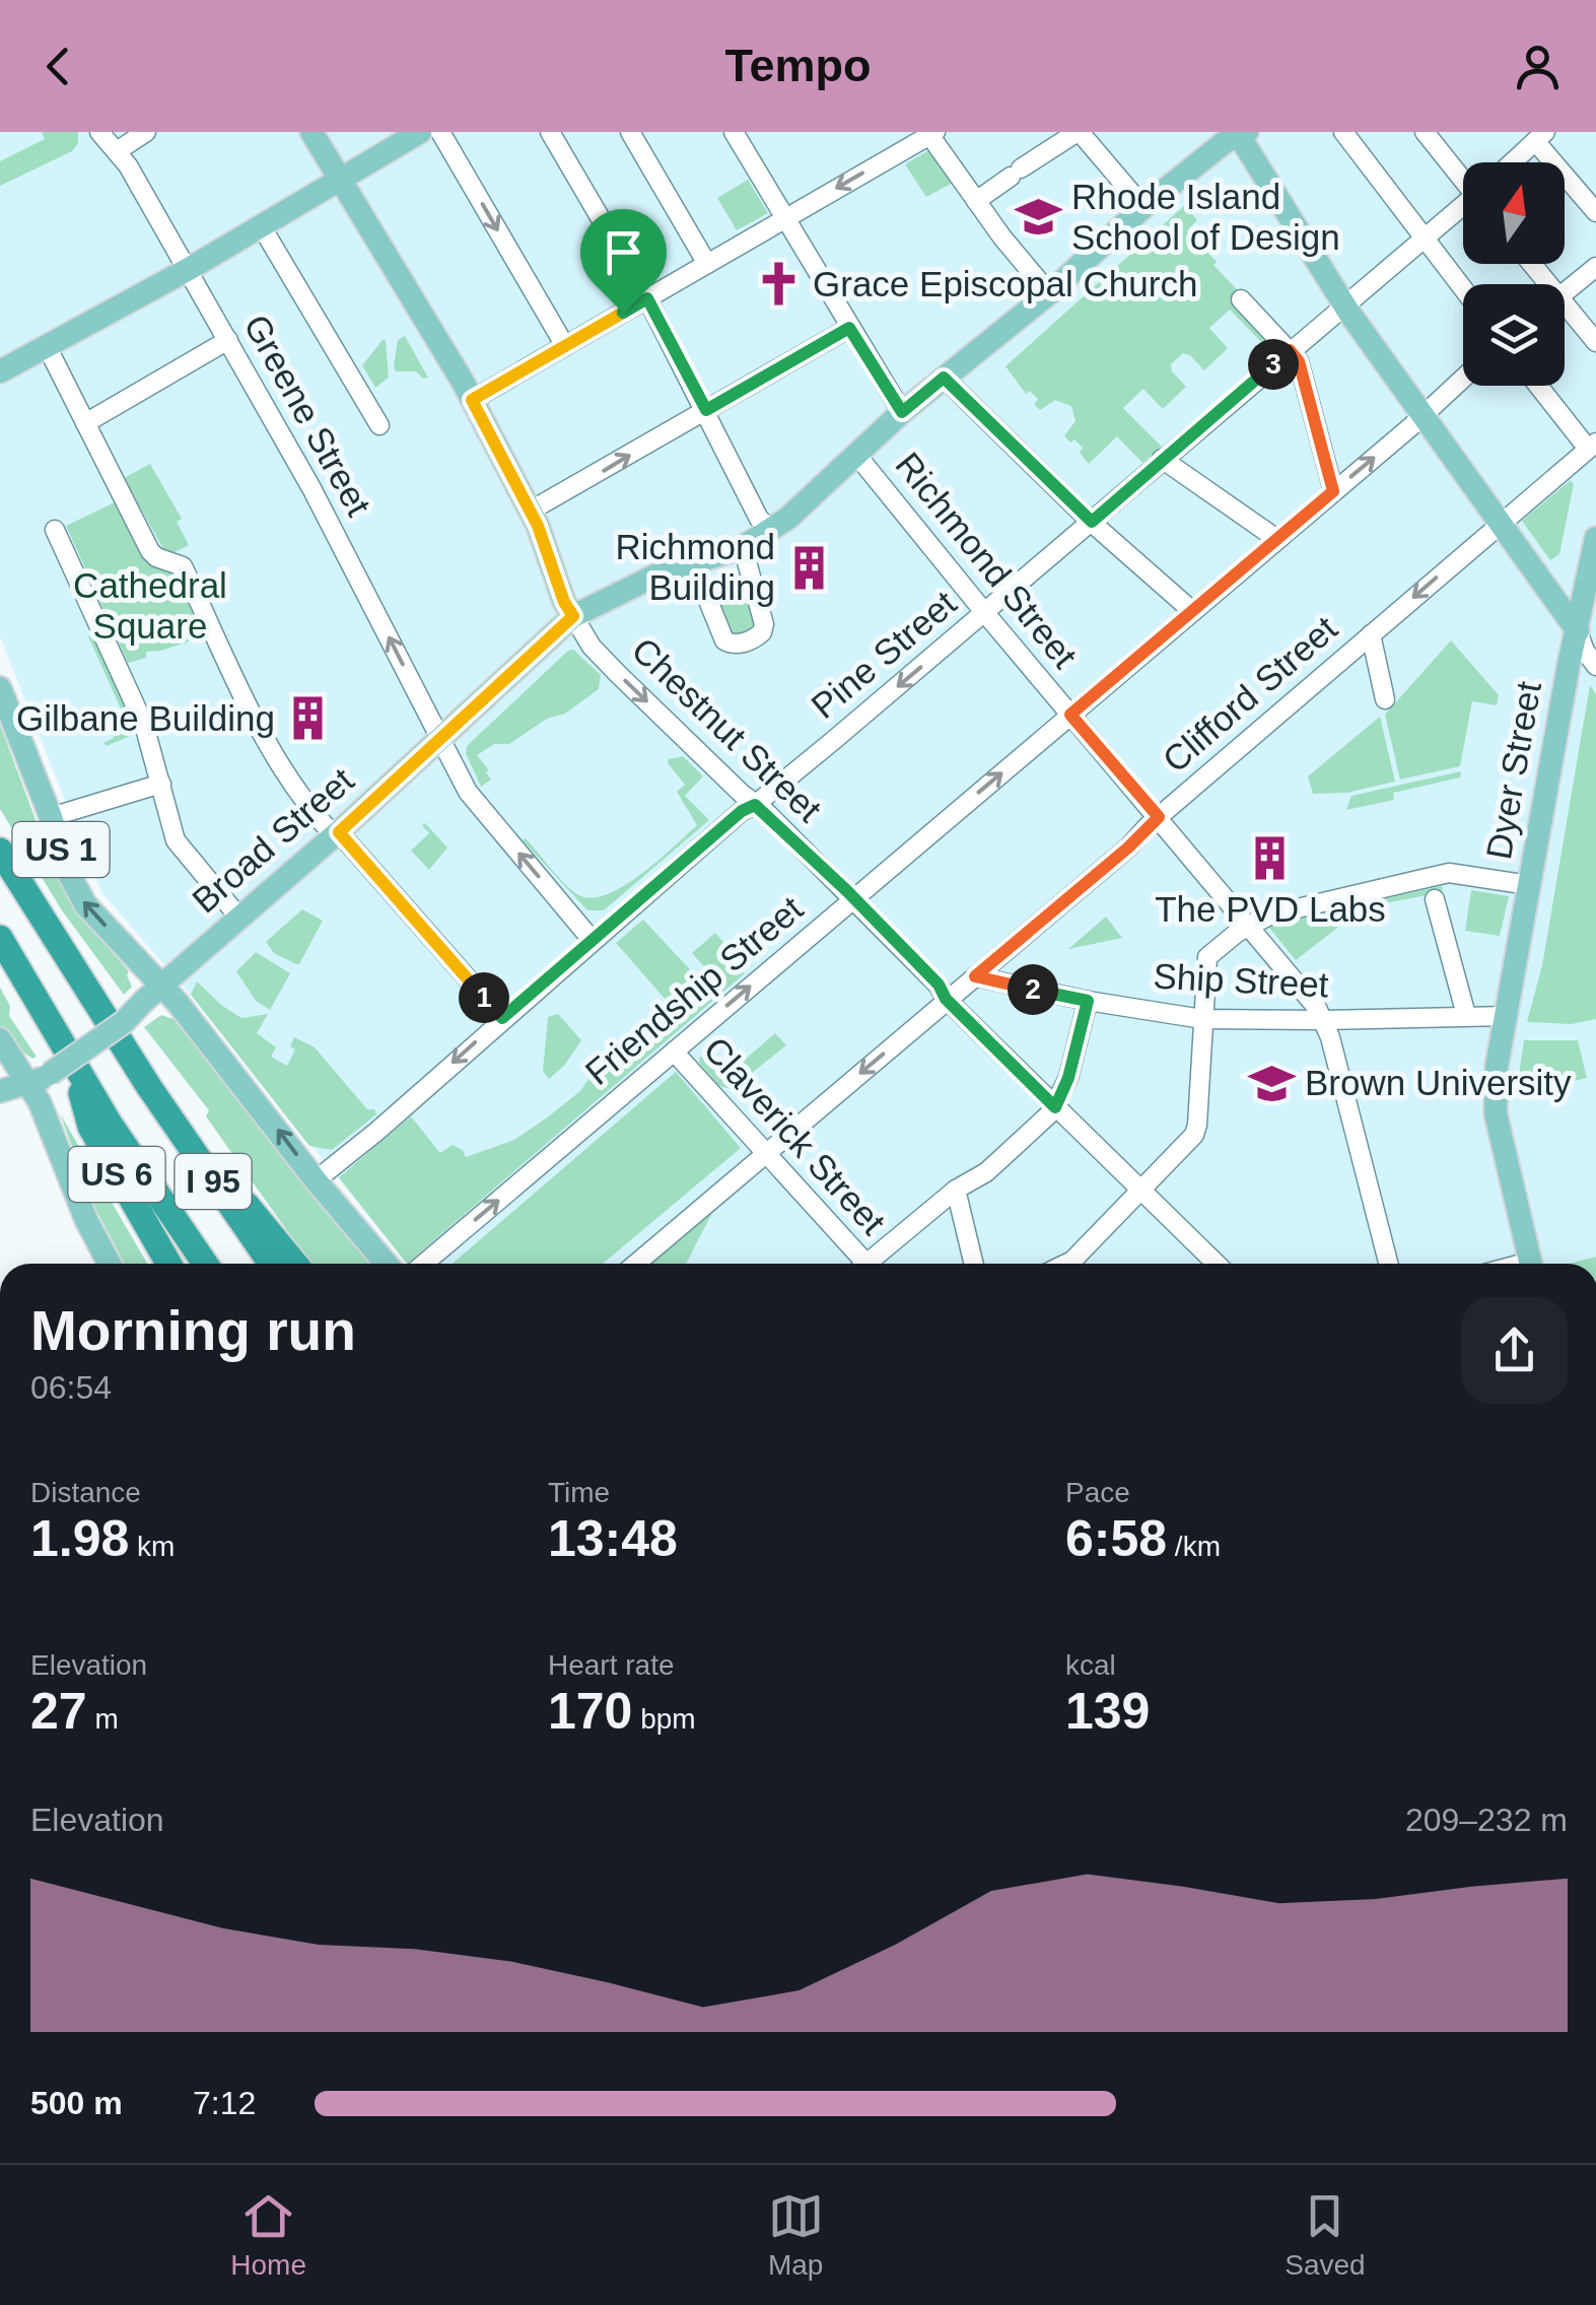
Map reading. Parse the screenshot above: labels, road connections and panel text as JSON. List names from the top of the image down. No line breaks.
{"streets":{"highway":["US 6","I 95"],"main road":["Dyer Street","Broad Street","US 1"],"street":["Greene Street","Richmond Street","Pine Street","Clifford Street","Chestnut Street","Ship Street","Friendship Street","Claverick Street"]},"crossings":[["Greene Street","Broad Street"],["Richmond Street","Pine Street"],["Richmond Street","Clifford Street"],["Richmond Street","Broad Street"],["Richmond Street","Ship Street"],["Richmond Street","Friendship Street"],["Pine Street","Chestnut Street"],["Clifford Street","Chestnut Street"],["Clifford Street","Ship Street"],["Clifford Street","Claverick Street"],["Chestnut Street","Broad Street"],["Chestnut Street","Friendship Street"],["Dyer Street","Ship Street"],["Broad Street","US 1"],["Broad Street","US 6"],["Broad Street","I 95"],["Friendship Street","Claverick Street"],["US 6","I 95"]],"one_way":["Pine Street","Friendship Street"],"parks":["Cathedral Square"],"places":{"school or university":["Rhode Island School of Design","Brown University"],"church":["Grace Episcopal Church"],"building":["Richmond Building","Gilbane Building","The PVD Labs"]},"north":"top","page":{"header":"Tempo","pins":["3","2","1"],"heading":["Morning run","06:54"],"stats":[["Distance","1.98 km"],["Time","13:48"],["Pace","6:58 /km"],["Elevation","27 m"],["Heart rate","170 bpm"],["kcal","139"]],"chart":["Elevation","209–232 m"],"list":[{"name":"500 m","note":"7:12"}],"tabs":["Home","Map","Saved"]}}
